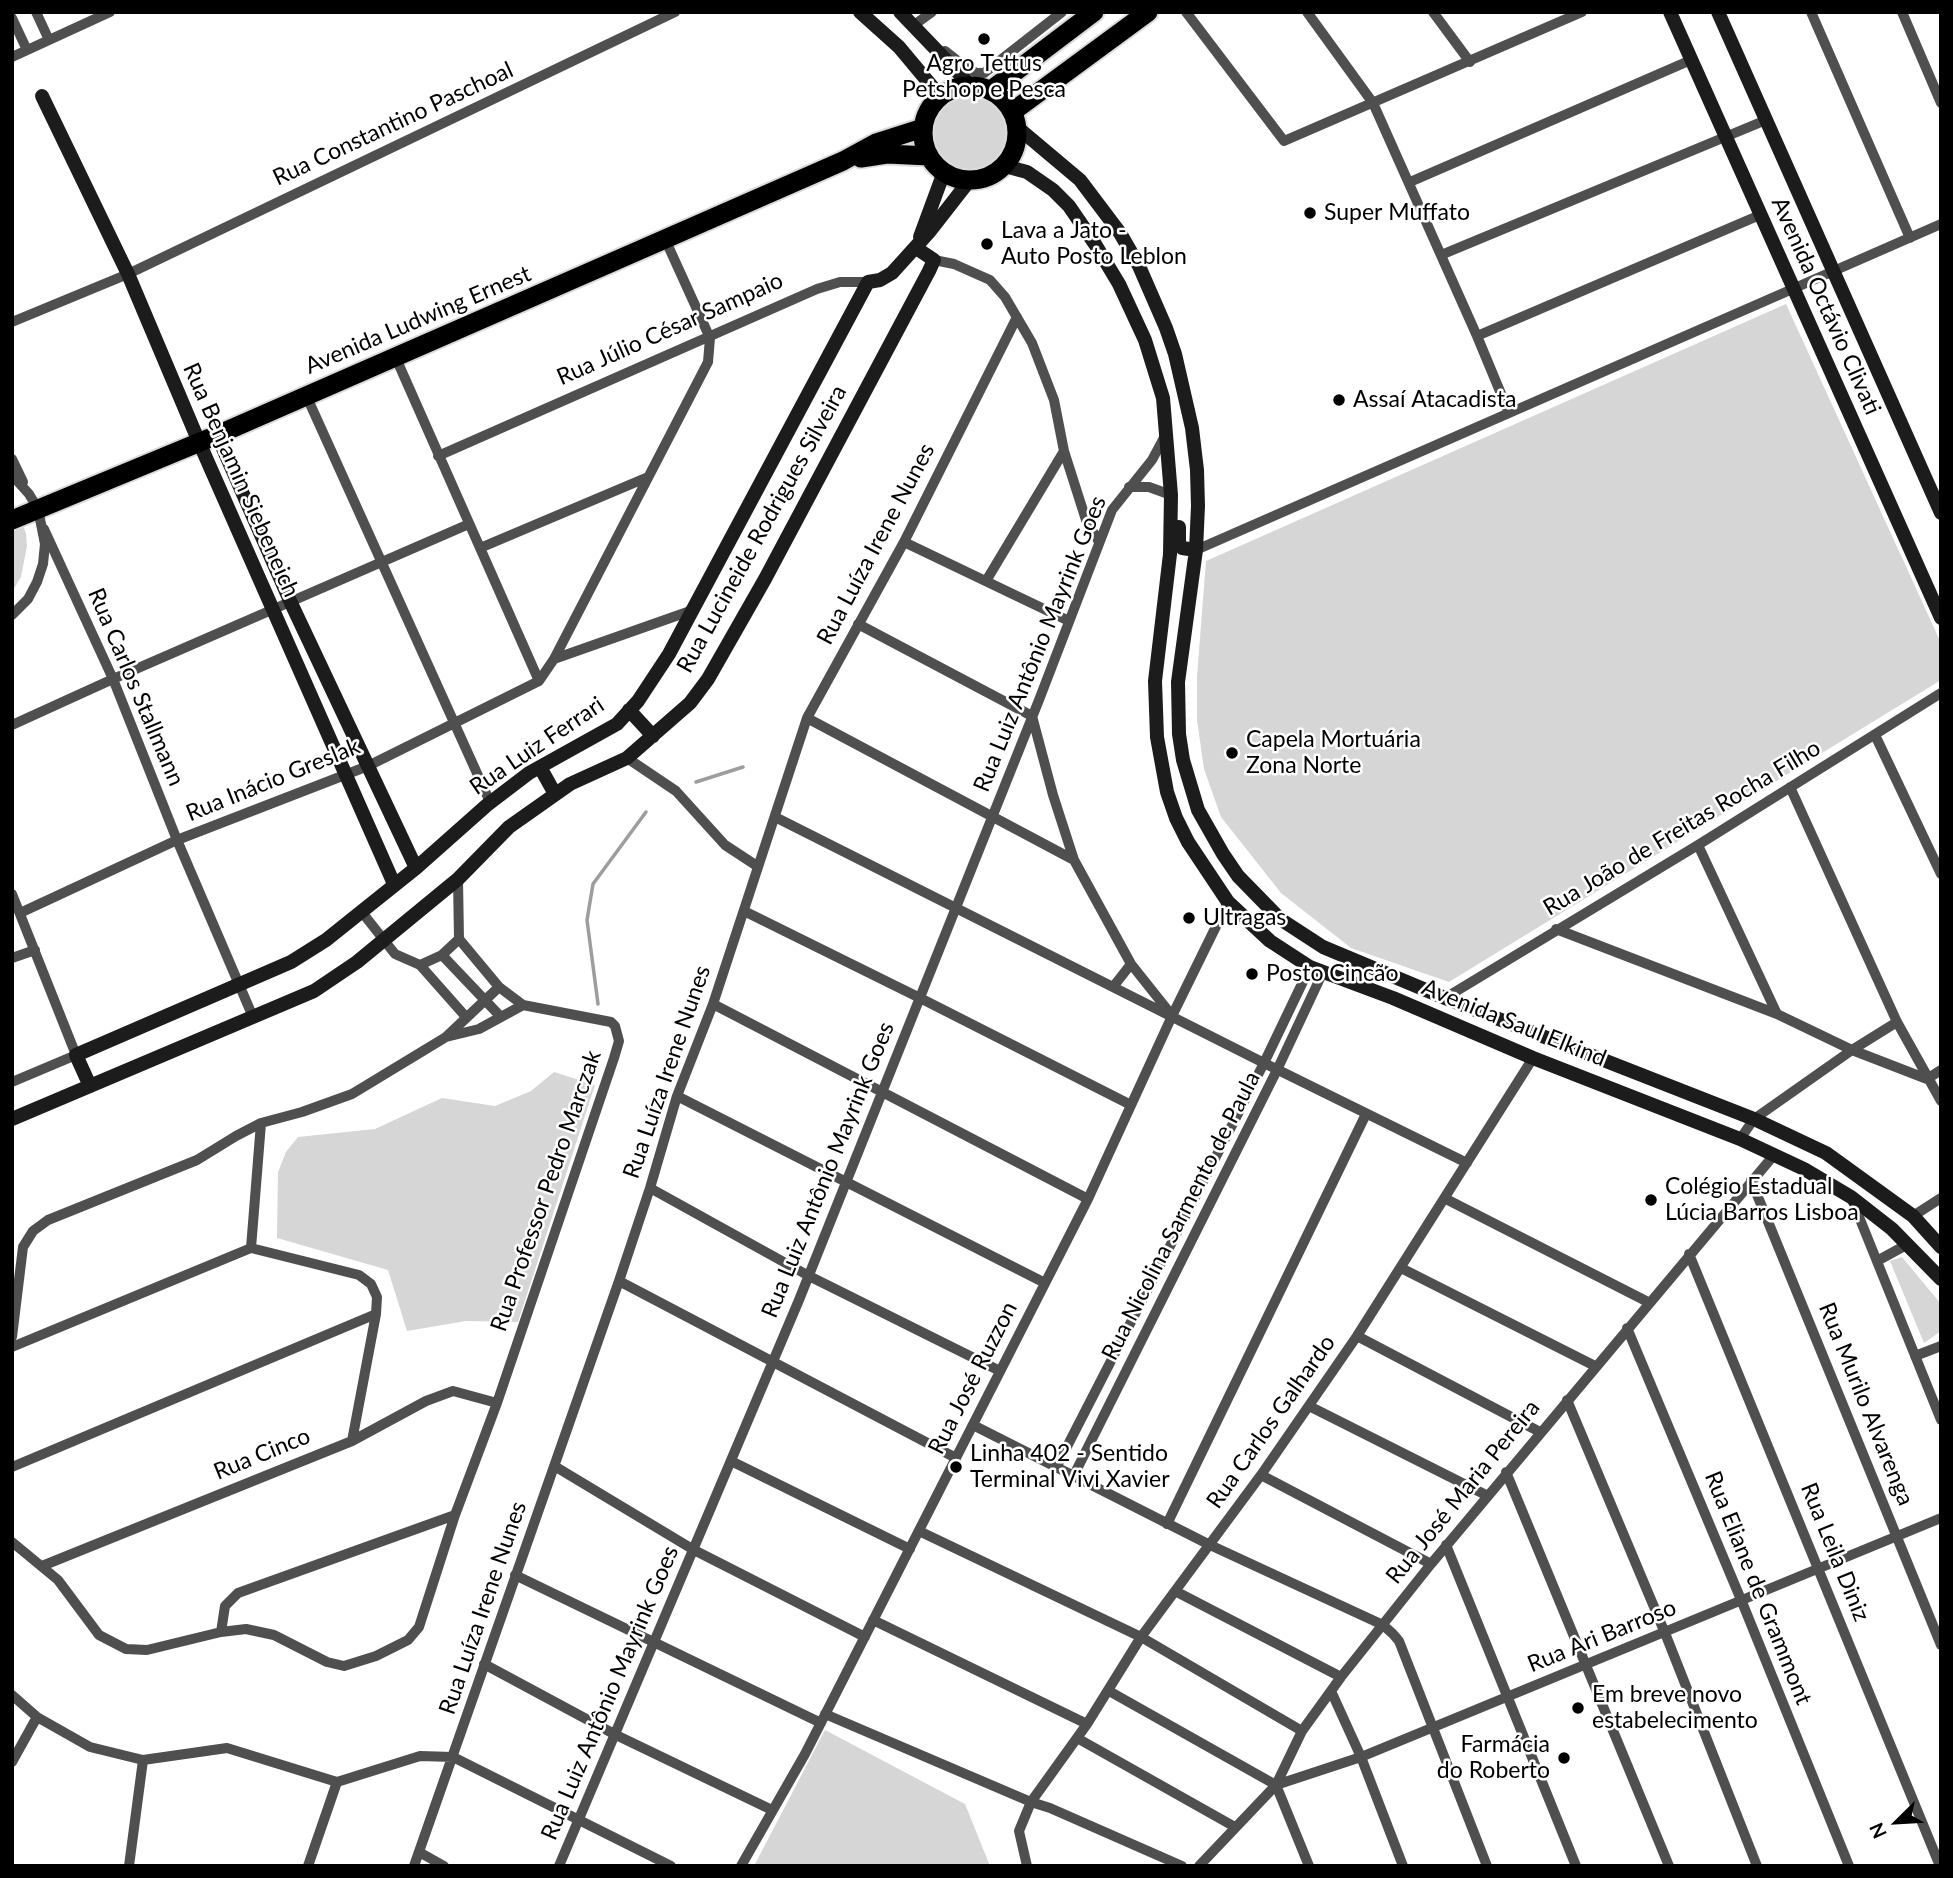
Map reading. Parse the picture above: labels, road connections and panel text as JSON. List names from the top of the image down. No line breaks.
{"streets":{"highway":["Avenida Ludwing Ernest"],"street":["Rua Constantino Paschoal","Avenida Octávio Clivati","Rua Júlio César Sampaio","Rua Benjamin Siebeneich","Rua Lucineide Rodrigues Silveira","Rua Luíza Irene Nunes","Rua Luiz Antônio Mayrink Goes","Rua Carlos Stallmann","Rua Luiz Ferrari","Rua Inácio Greslak","Rua João de Freitas Rocha Filho","Avenida Saul Elkind","Rua Professor Pedro Marczak","Rua Nicolina Sarmento de Paula","Rua José Ruzzon","Rua Murilo Alvarenga","Rua Carlos Galhardo","Rua Cinco","Rua José Maria Pereira","Rua Leila Diniz","Rua Eliane de Grammont","Rua Ari Barroso"]},"crossings":[["Rua Constantino Paschoal","Rua Benjamin Siebeneich"],["Avenida Ludwing Ernest","Rua Júlio César Sampaio"],["Avenida Ludwing Ernest","Rua Benjamin Siebeneich"],["Avenida Ludwing Ernest","Avenida Saul Elkind"],["Rua Júlio César Sampaio","Rua Luiz Ferrari"],["Rua Júlio César Sampaio","Avenida Saul Elkind"],["Rua Benjamin Siebeneich","Rua Luiz Ferrari"],["Rua Benjamin Siebeneich","Rua Inácio Greslak"],["Rua Lucineide Rodrigues Silveira","Rua Carlos Stallmann"],["Rua Luiz Antônio Mayrink Goes","Avenida Saul Elkind"],["Rua Carlos Stallmann","Rua Luiz Ferrari"],["Rua Carlos Stallmann","Rua Inácio Greslak"],["Rua João de Freitas Rocha Filho","Avenida Saul Elkind"],["Avenida Saul Elkind","Rua Nicolina Sarmento de Paula"],["Avenida Saul Elkind","Rua José Ruzzon"],["Avenida Saul Elkind","Rua Carlos Galhardo"],["Avenida Saul Elkind","Rua José Maria Pereira"],["Rua Professor Pedro Marczak","Rua Cinco"],["Rua Murilo Alvarenga","Rua José Maria Pereira"],["Rua Murilo Alvarenga","Rua Ari Barroso"],["Rua José Maria Pereira","Rua Leila Diniz"],["Rua José Maria Pereira","Rua Eliane de Grammont"],["Rua José Maria Pereira","Rua Ari Barroso"],["Rua Leila Diniz","Rua Ari Barroso"],["Rua Eliane de Grammont","Rua Ari Barroso"]],"places":["Agro Tettus Petshop e Pesca","Super Muffato","Lava a Jato - Auto Posto Leblon","Assaí Atacadista","Capela Mortuária Zona Norte","Ultragas","Posto Cincão","Colégio Estadual Lúcia Barros Lisboa","Linha 402 - Sentido Terminal Vivi Xavier","Em breve novo estabelecimento","Farmácia do Roberto"],"north":"bottom left"}
